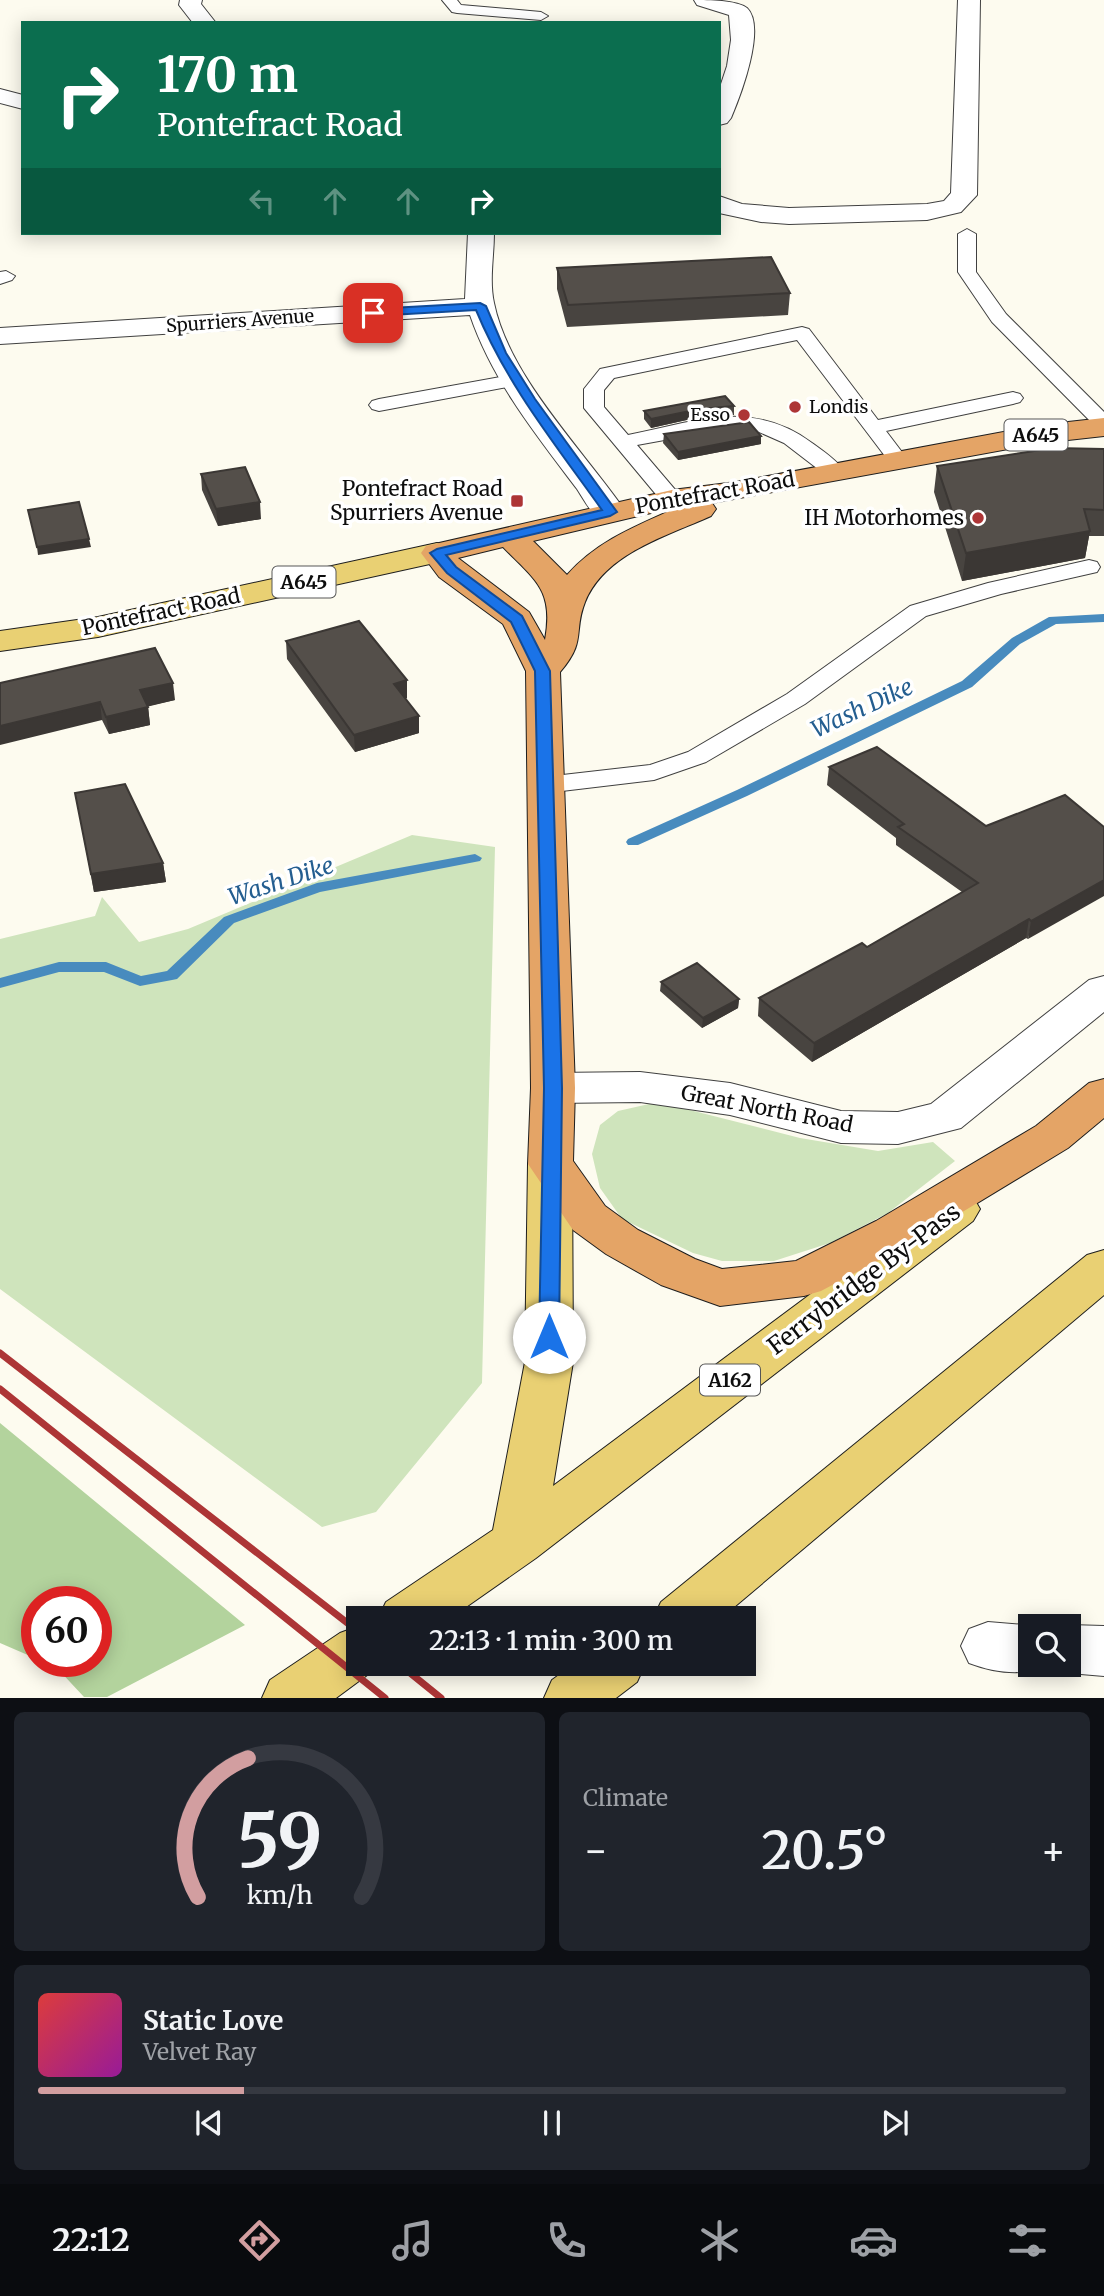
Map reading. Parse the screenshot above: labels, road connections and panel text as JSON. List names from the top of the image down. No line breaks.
{"streets":{"highway":["A645","Pontefract Road","A162"],"main road":["Ferrybridge By-Pass"],"street":["Spurriers Avenue","Great North Road"]},"crossings":[["A645","Pontefract Road"],["Ferrybridge By-Pass","A162"]],"water":["Wash Dike"],"places":{"other":["Londis","Esso","IH Motorhomes"],"transit":["Pontefract Road Spurriers Avenue"]},"page":{"turn":["170 m","Pontefract Road"],"limit":"60","trip":"22:13 · 1 min · 300 m","tile":"Climate","heat":["−","20.5°","+"],"song":["Static Love","Velvet Ray"],"tabs":"22:12","gauge":["59","km/h"]}}
